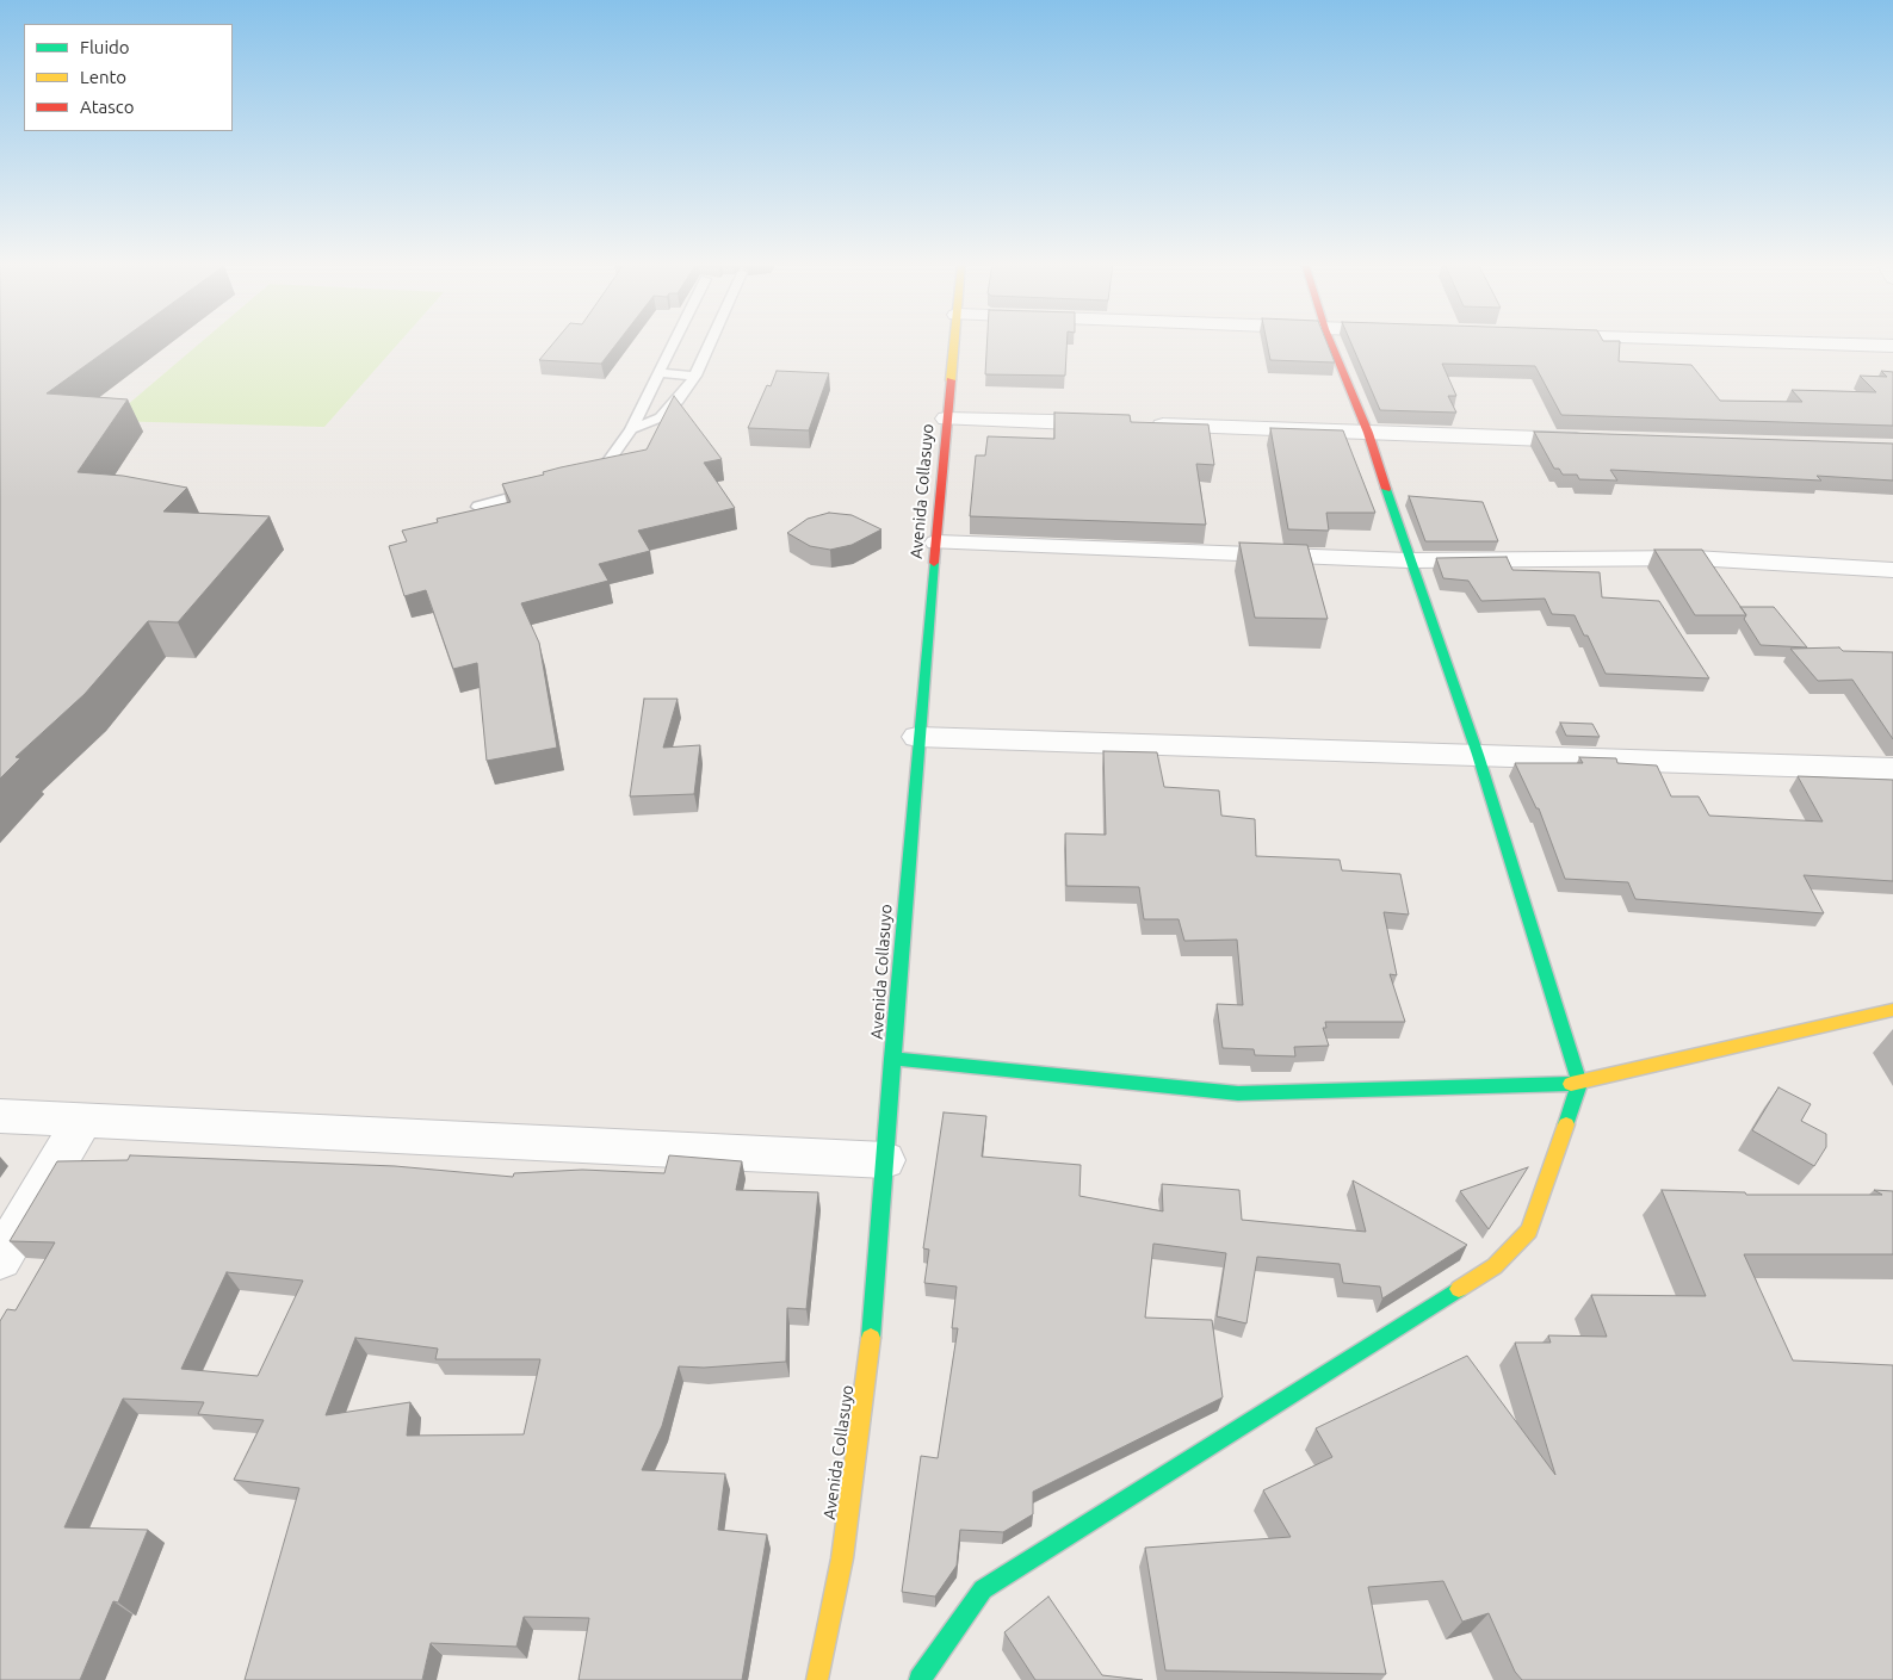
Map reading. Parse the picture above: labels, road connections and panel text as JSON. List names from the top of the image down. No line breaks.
{"streets":{"street":["Avenida Collasuyo"]},"legend":["Fluido","Lento","Atasco"]}
